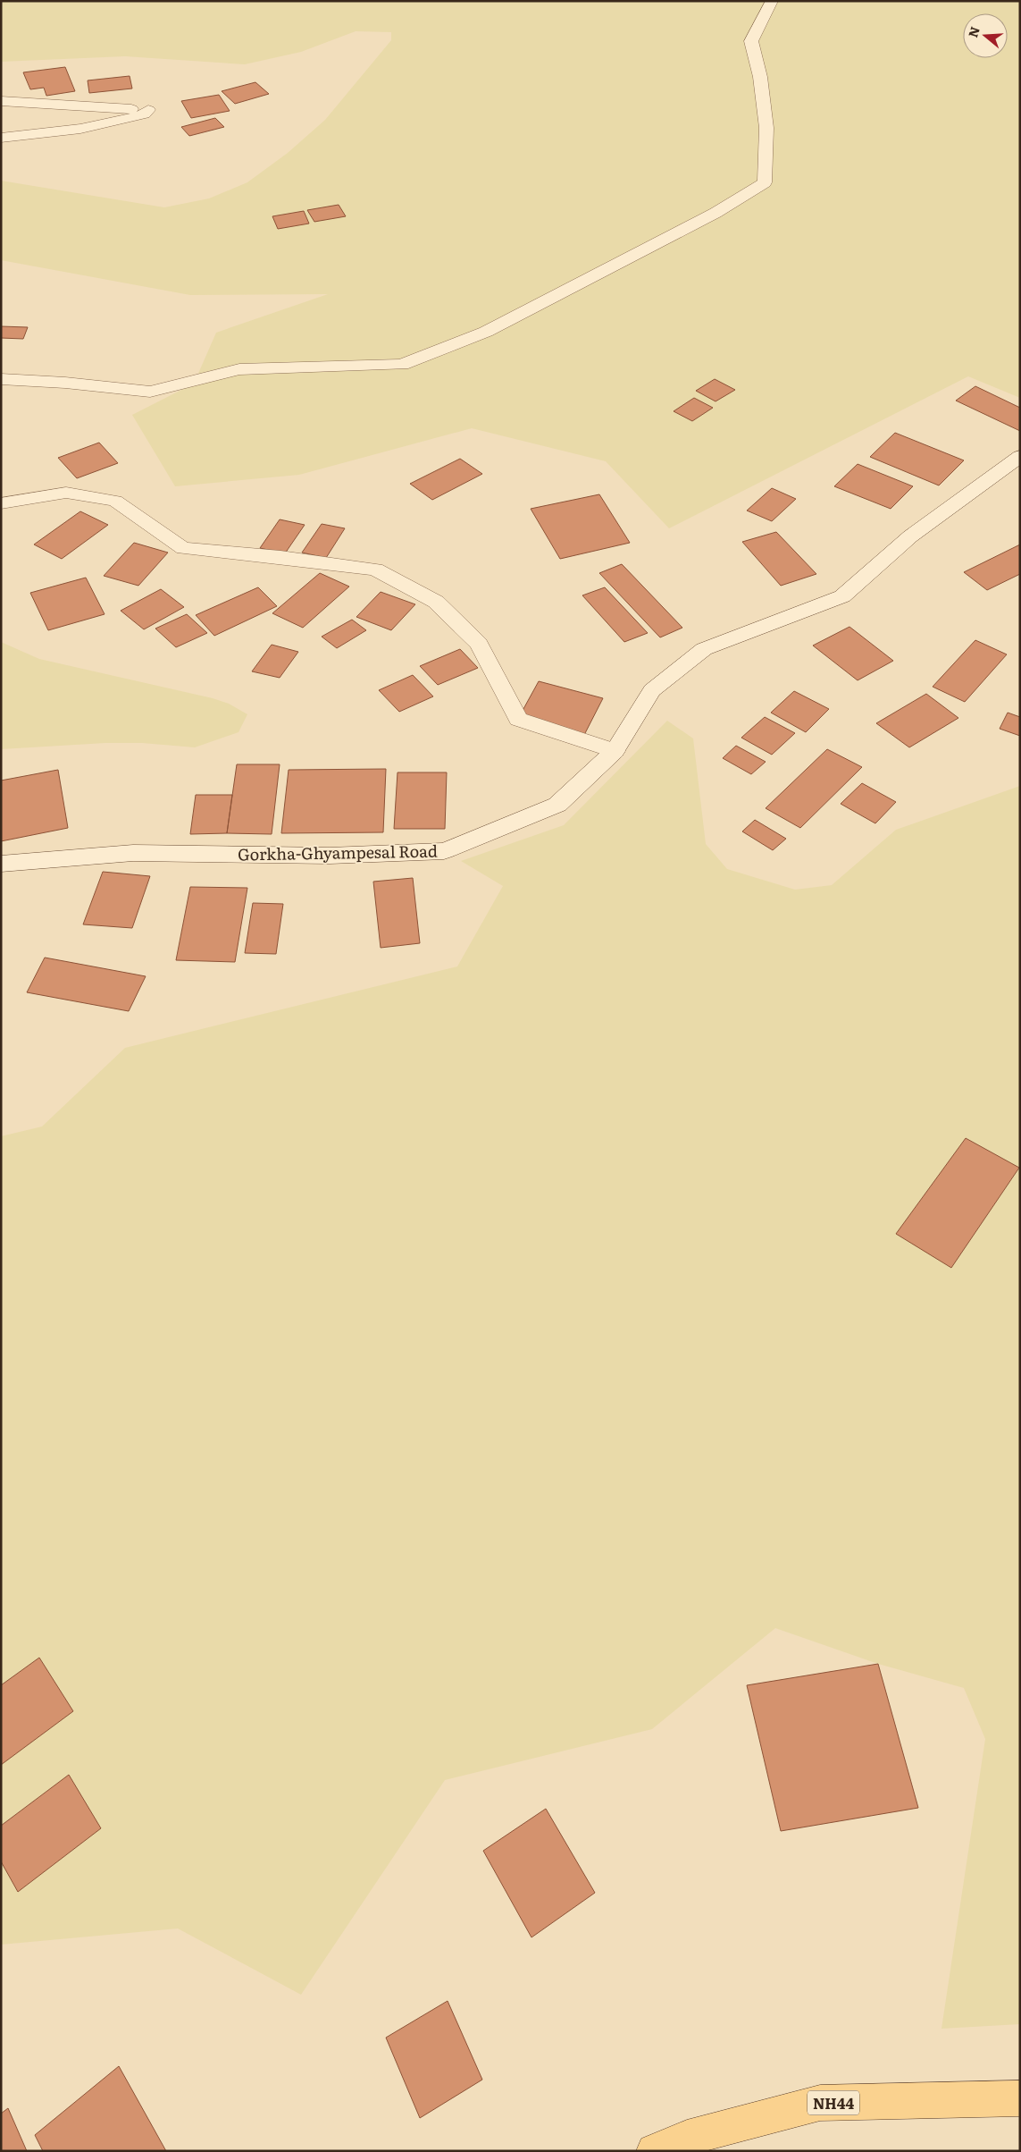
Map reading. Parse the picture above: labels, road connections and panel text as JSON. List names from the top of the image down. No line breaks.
{"streets":{"main road":["NH44"],"street":["Gorkha-Ghyampesal Road"]},"north":"left"}
